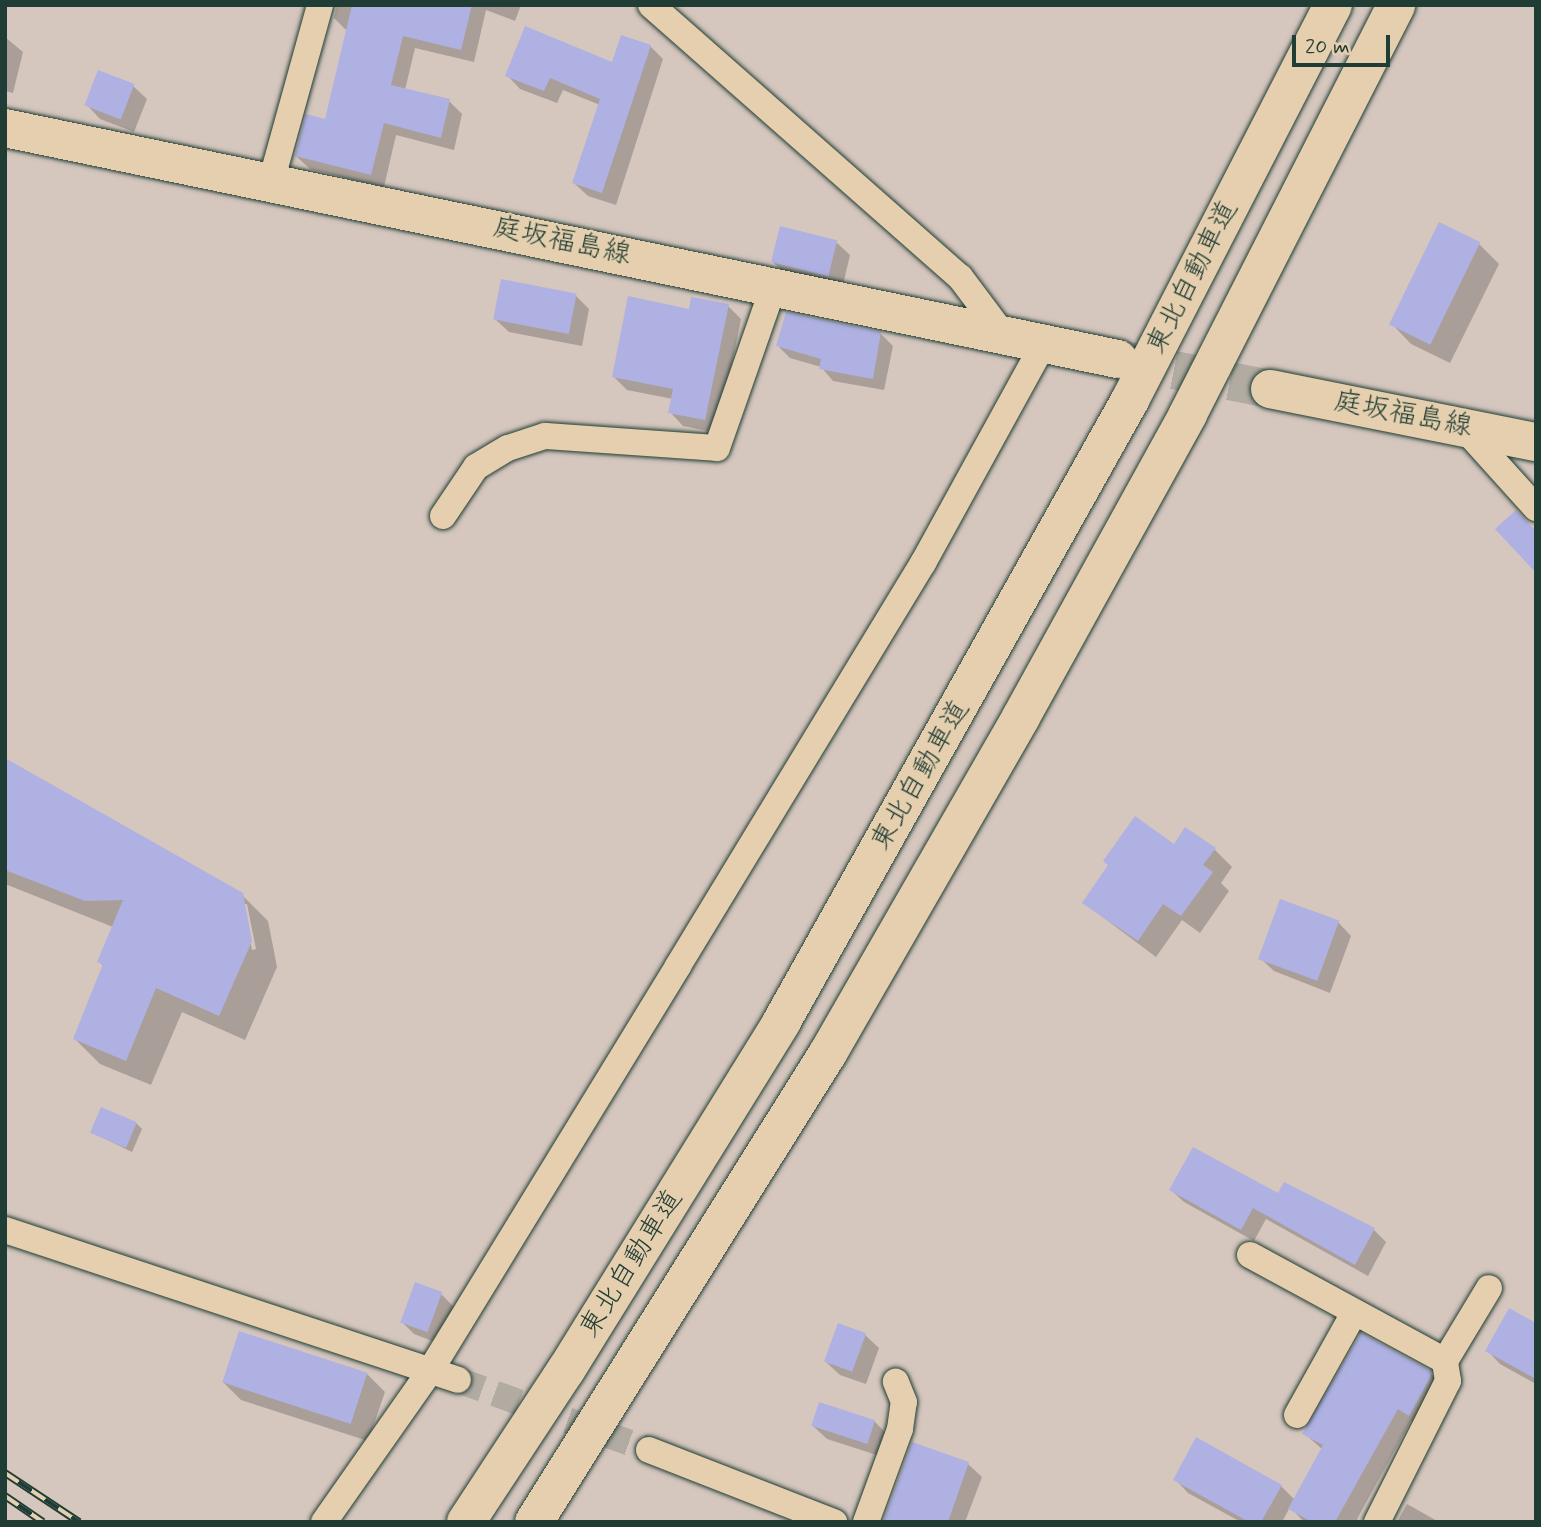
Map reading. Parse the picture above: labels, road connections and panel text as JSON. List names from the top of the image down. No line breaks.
{"streets":{"main road":["庭坂福島線","東北自動車道"]},"scale_bar":"20 m"}
